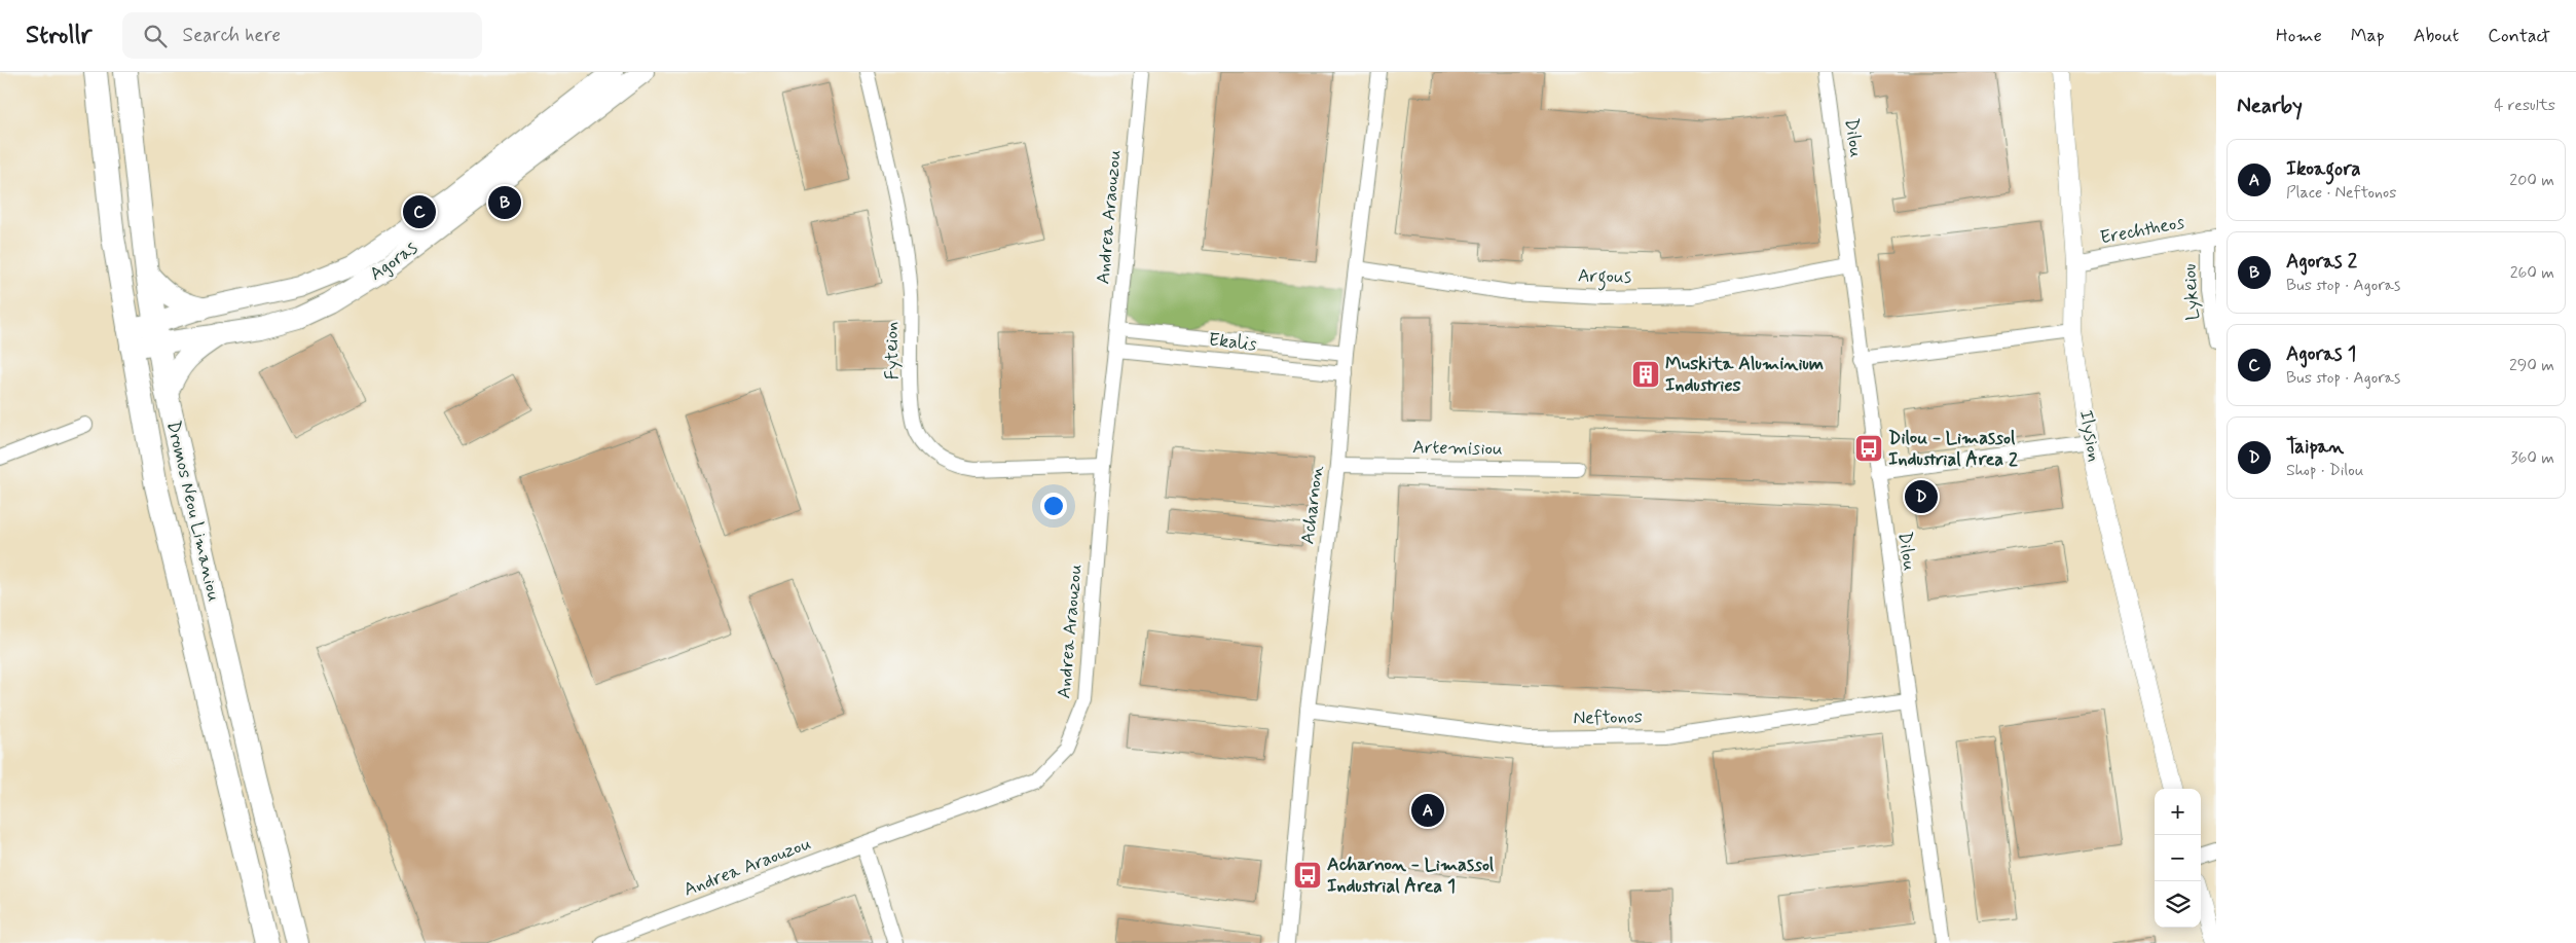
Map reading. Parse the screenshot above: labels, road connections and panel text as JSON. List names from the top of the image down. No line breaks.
{"streets":{"main road":["Agoras","Dromos Neou Limaniou"],"street":["Dilou","Andrea Araouzou","Erechtheos","Argous","Lykeiou","Ekalis","Fyteion","Ilysion","Artemisiou","Acharnon","Neftonos"]},"crossings":[["Dilou","Argous"],["Dilou","Neftonos"],["Andrea Araouzou","Ekalis"],["Andrea Araouzou","Fyteion"],["Erechtheos","Lykeiou"],["Erechtheos","Ilysion"],["Agoras","Dromos Neou Limaniou"],["Argous","Acharnon"],["Ekalis","Acharnon"],["Artemisiou","Acharnon"],["Acharnon","Neftonos"]],"places":{"building":["Muskita Aluminium Industries"],"bus stop":["Dilou - Limassol Industrial Area 2","Acharnon - Limassol Industrial Area 1"]},"page":{"header":"Strollr","search":"Search here","nav":["Home","Map","About","Contact"],"heading":["Nearby","4 results"],"list":[{"mark":"A","name":"Ikoagora","note":"Place · Neftonos","value":"200 m"},{"mark":"B","name":"Agoras 2","note":"Bus stop · Agoras","value":"260 m"},{"mark":"C","name":"Agoras 1","note":"Bus stop · Agoras","value":"290 m"},{"mark":"D","name":"Taipan","note":"Shop · Dilou","value":"360 m"}],"pins":["B","C","D","A"],"map_buttons":["+","−"]}}
